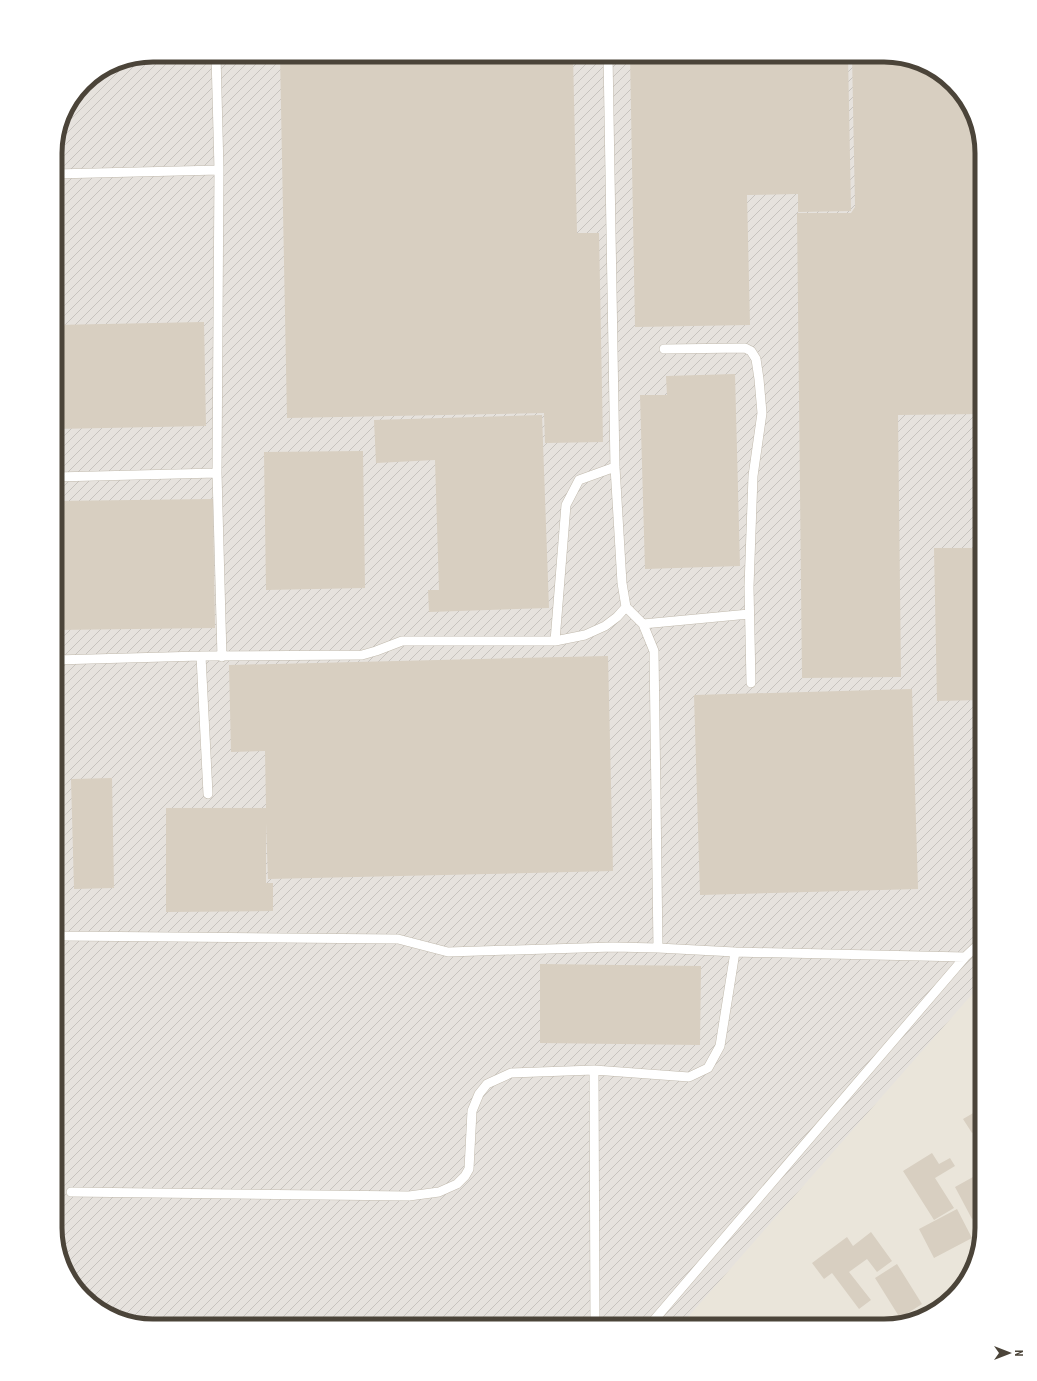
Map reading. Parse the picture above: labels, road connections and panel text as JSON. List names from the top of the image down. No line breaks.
{"north":"right"}
